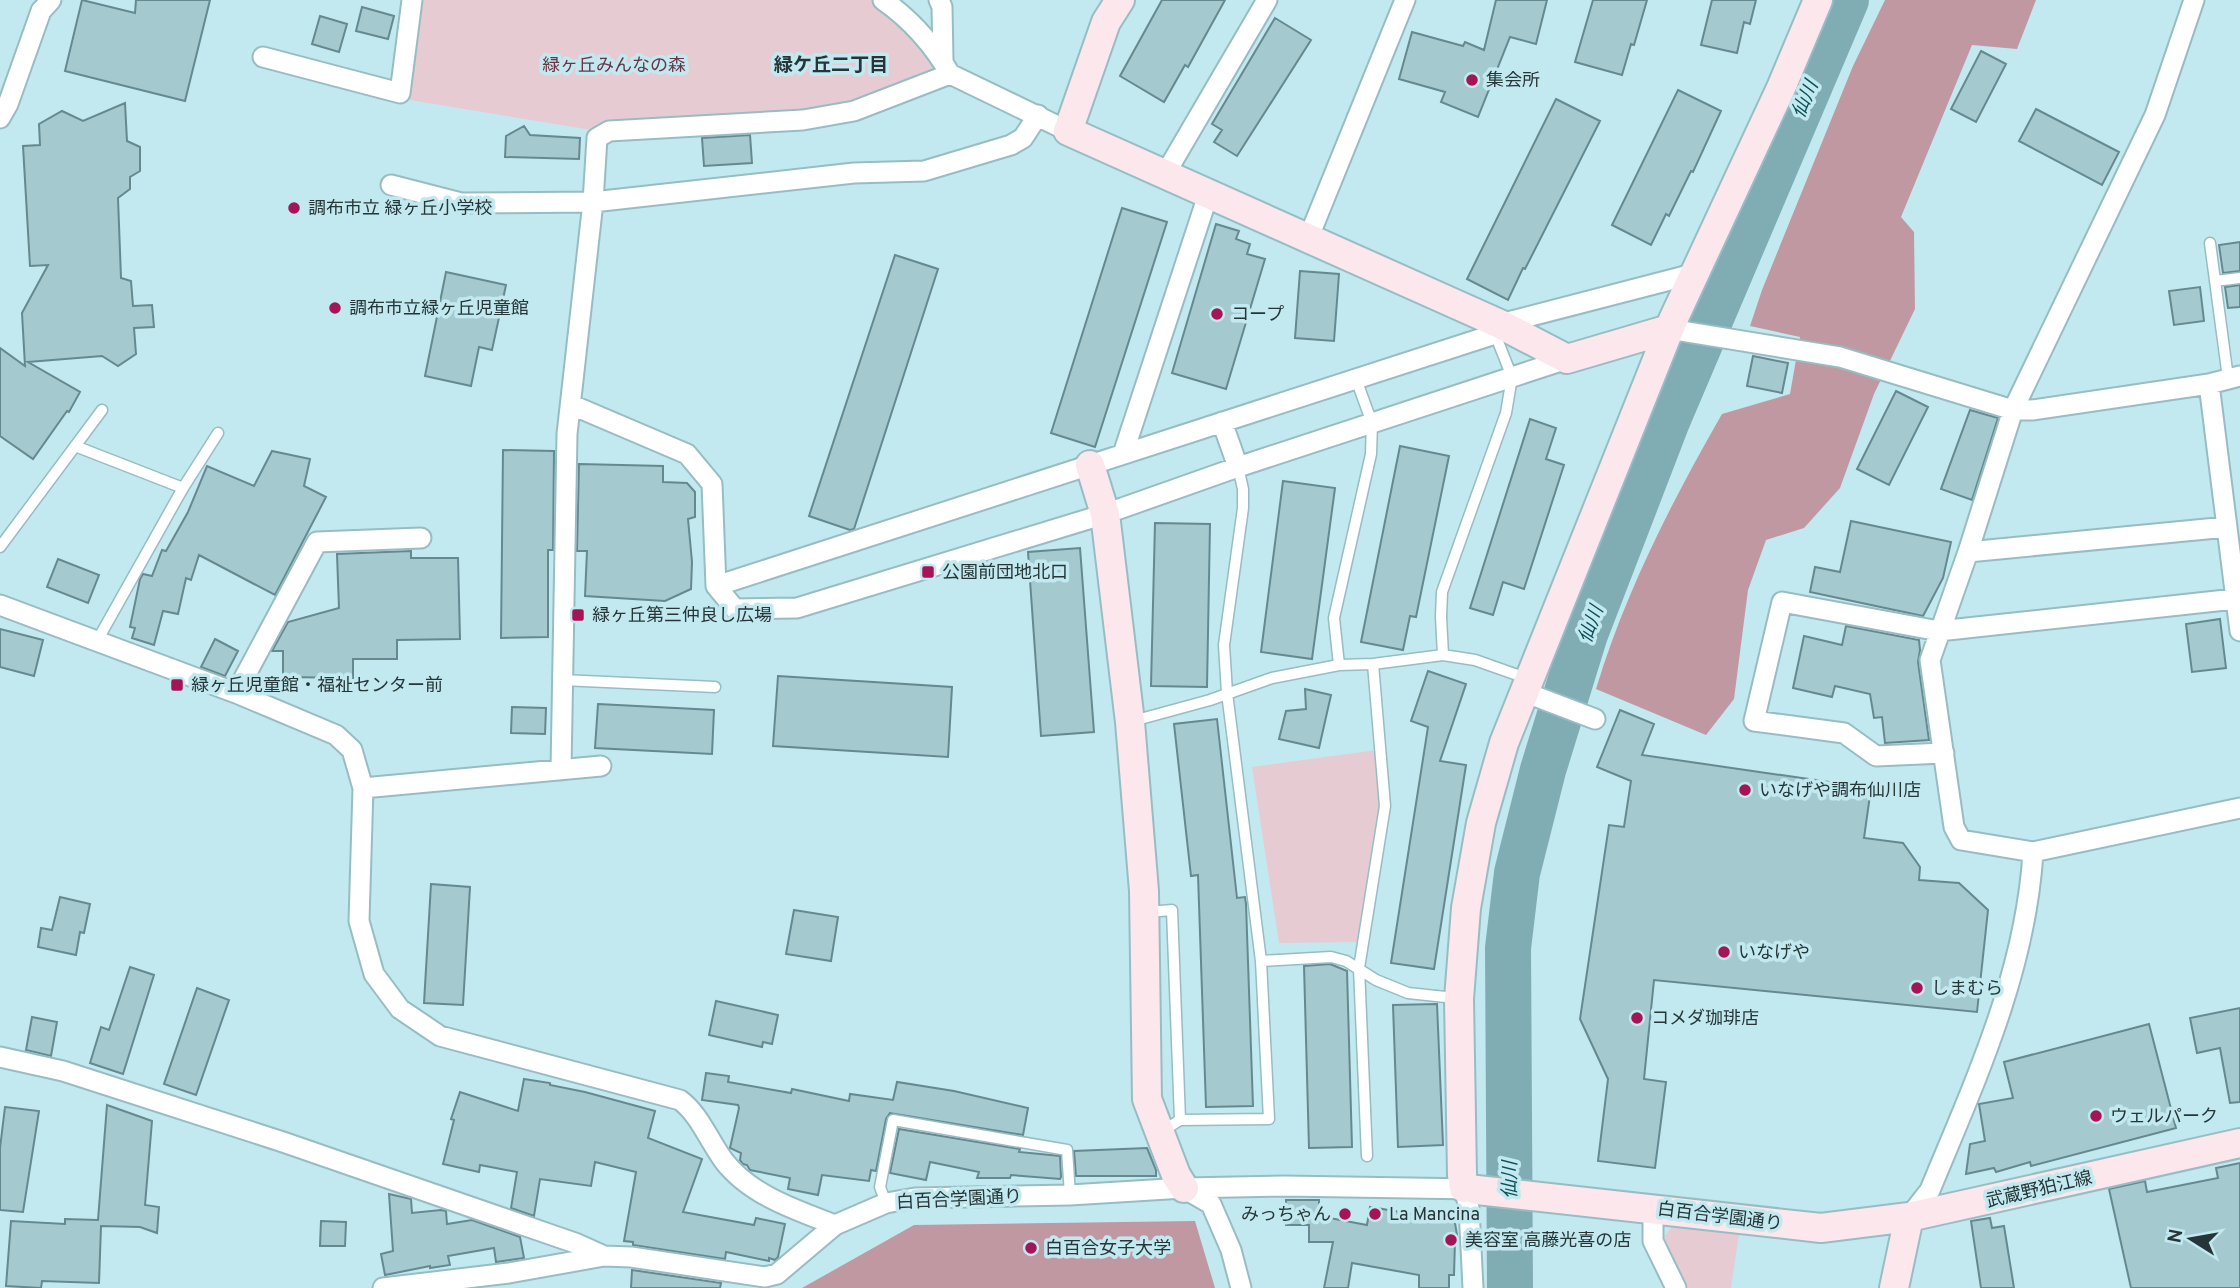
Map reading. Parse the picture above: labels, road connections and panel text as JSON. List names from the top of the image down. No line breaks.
{"streets":{"street":["武蔵野狛江線","白百合学園通り"]},"crossings":[["武蔵野狛江線","白百合学園通り"]],"districts":["緑ケ丘二丁目"],"water":["仙川"],"parks":["緑ヶ丘みんなの森"],"places":{"other":["集会所","調布市立 緑ヶ丘小学校","調布市立緑ヶ丘児童館","コープ","いなげや調布仙川店","いなげや","しまむら","コメダ珈琲店","ウェルパーク","みっちゃん","La Mancina","美容室 高藤光喜の店","白百合女子大学"],"transit":["公園前団地北口","緑ヶ丘第三仲良し広場","緑ヶ丘児童館・福祉センター前"]},"north":"left"}
